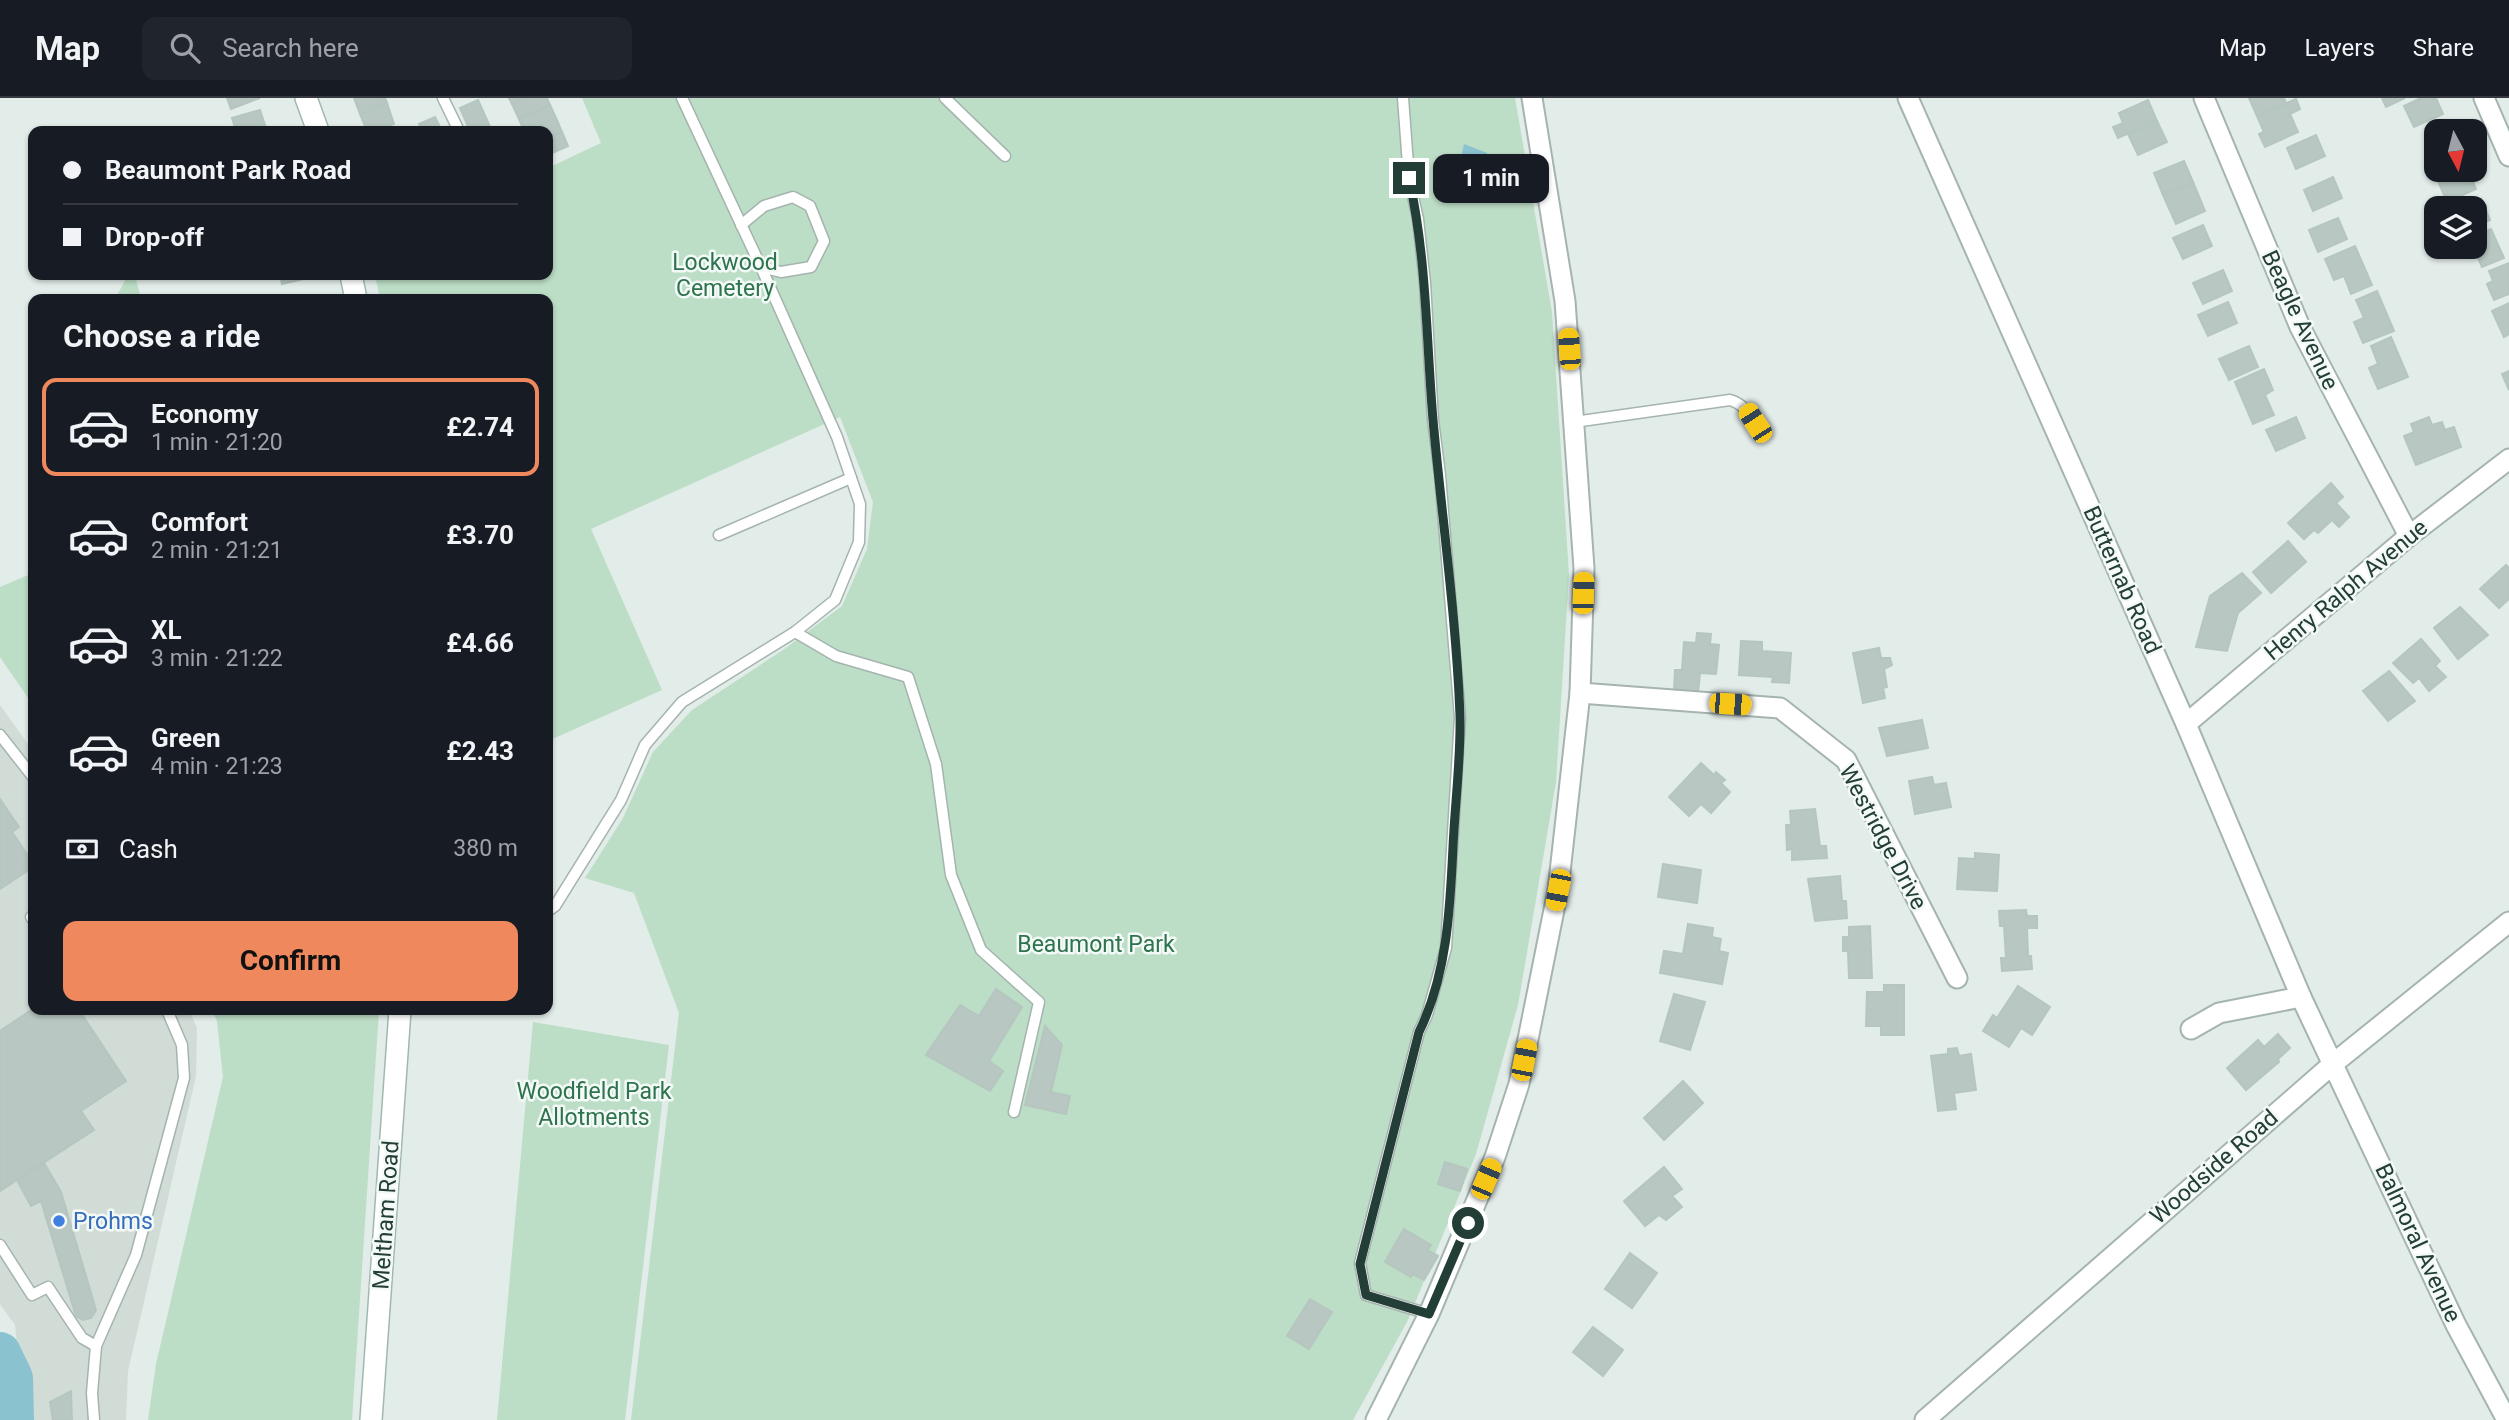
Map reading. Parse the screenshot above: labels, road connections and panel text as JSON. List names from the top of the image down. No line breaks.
{"streets":{"main road":["Meltham Road"],"street":["Beagle Avenue","Butternab Road","Henry Ralph Avenue","Westridge Drive","Woodside Road","Balmoral Avenue"]},"crossings":[["Beagle Avenue","Henry Ralph Avenue"],["Butternab Road","Henry Ralph Avenue"],["Butternab Road","Woodside Road"],["Butternab Road","Balmoral Avenue"],["Woodside Road","Balmoral Avenue"]],"parks":["Lockwood Cemetery","Beaumont Park","Woodfield Park Allotments"],"places":["Prohms"],"north":"bottom","page":{"header":"Map","search":"Search here","nav":["Map","Layers","Share"],"banner":["Beaumont Park Road","Drop-off"],"bubble":"1 min","heading":"Choose a ride","list":[{"name":"Economy","note":"1 min · 21:20","value":"£2.74"},{"name":"Comfort","note":"2 min · 21:21","value":"£3.70"},{"name":"XL","note":"3 min · 21:22","value":"£4.66"},{"name":"Green","note":"4 min · 21:23","value":"£2.43"}],"pay":["Cash","380 m"],"buttons":"Confirm"}}
